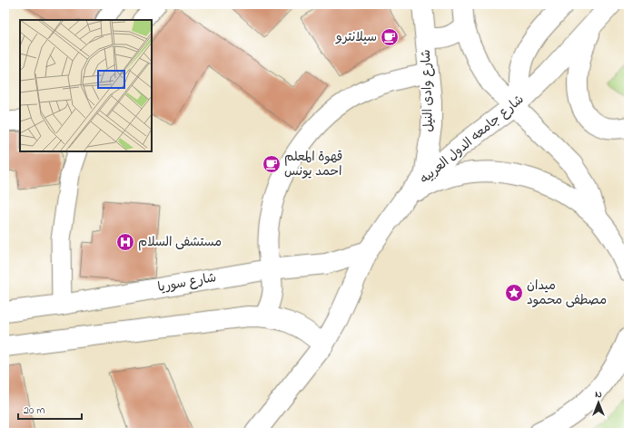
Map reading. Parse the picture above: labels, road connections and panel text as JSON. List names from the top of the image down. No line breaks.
{"streets":{"street":["شارع وادى النيل","شارع جامعه الدول العربيه","شارع سوريا"]},"crossings":[["شارع وادى النيل","شارع جامعه الدول العربيه"],["شارع جامعه الدول العربيه","شارع سوريا"]],"places":{"cafe":["سيلانترو","قهوة المعلم احمد يونس"],"hospital":["مستشفى السلام"],"place":["ميدان مصطفى محمود"]},"scale_bar":"20 m","north":"top"}
